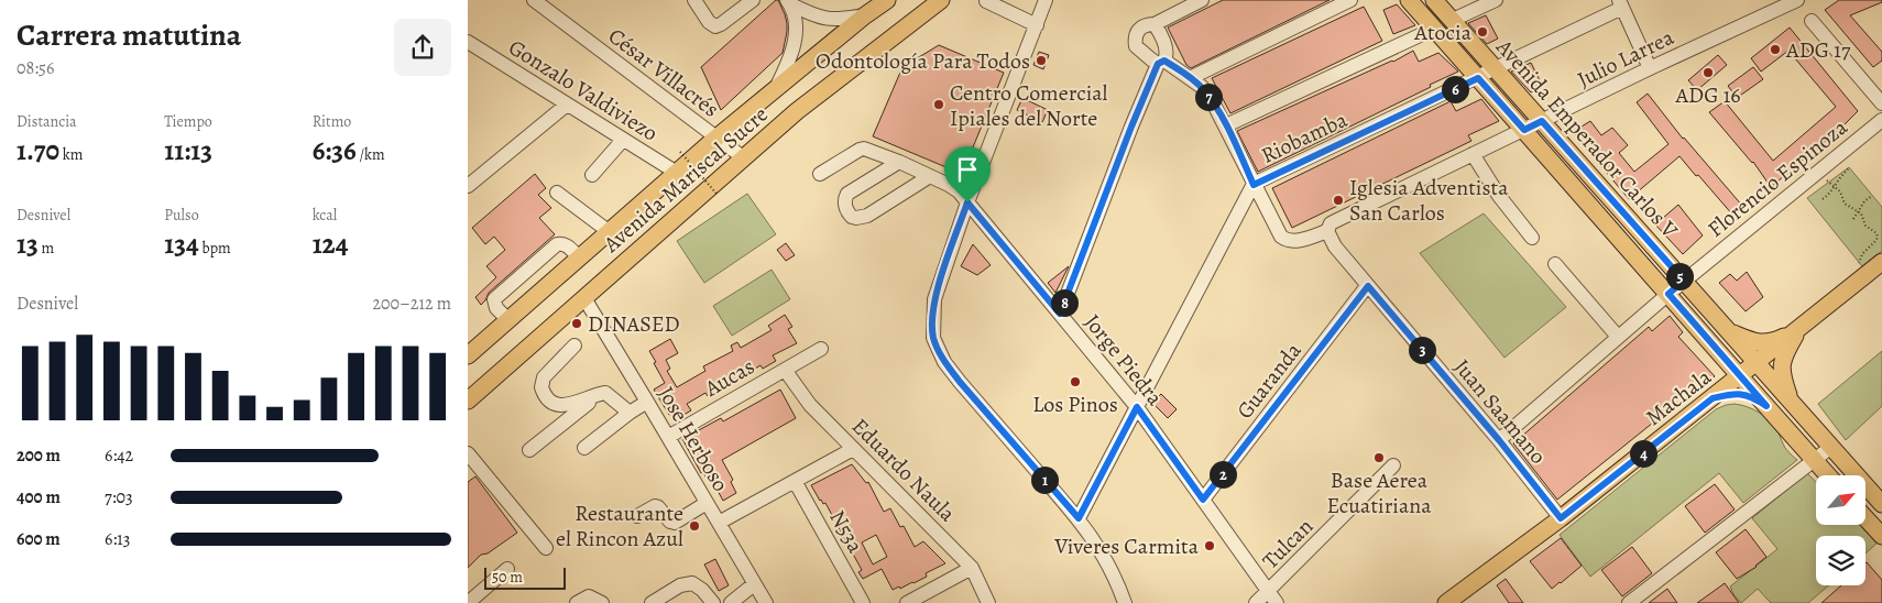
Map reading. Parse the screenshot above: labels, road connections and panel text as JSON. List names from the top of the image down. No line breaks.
{"streets":{"main road":["Avenida Emperador Carlos V","Avenida Mariscal Sucre","Machala"],"street":["Julio Larrea","César Villacrés","Gonzalo Valdiviezo","Riobamba","Florencio Espinoza","Jorge Piedra","Aucas","Guaranda","Juan Saamano","Jose Herboso","Eduardo Naula","N53a","Tulcan"]},"crossings":[["Julio Larrea","Avenida Emperador Carlos V"],["Julio Larrea","Juan Saamano"],["César Villacrés","Avenida Mariscal Sucre"],["Gonzalo Valdiviezo","Avenida Mariscal Sucre"],["Riobamba","Avenida Emperador Carlos V"],["Riobamba","Jorge Piedra"],["Avenida Emperador Carlos V","Florencio Espinoza"],["Avenida Emperador Carlos V","Machala"],["Florencio Espinoza","Juan Saamano"],["Avenida Mariscal Sucre","Jose Herboso"],["Jorge Piedra","Guaranda"],["Jorge Piedra","Tulcan"],["Aucas","Jose Herboso"],["Aucas","Eduardo Naula"],["Guaranda","Juan Saamano"],["Machala","Juan Saamano"]],"places":["Atocia","ADG 17","Odontología Para Todos","ADG 16","Centro Comercial Ipiales del Norte","Iglesia Adventista San Carlos","DINASED","Los Pinos","Base Aerea Ecuatiriana","Restaurante el Rincon Azul","Viveres Carmita"],"scale_bar":"50 m","north":"top right","page":{"heading":["Carrera matutina","08:56"],"pins":["6","7","5","8","3","4","2","1"],"stats":[["Distancia","1.70 km"],["Tiempo","11:13"],["Ritmo","6:36 /km"],["Desnivel","13 m"],["Pulso","134 bpm"],["kcal","124"]],"chart":["Desnivel","200–212 m"],"list":[{"name":"200 m","note":"6:42"},{"name":"400 m","note":"7:03"},{"name":"600 m","note":"6:13"}],"scale":"50 m"}}
